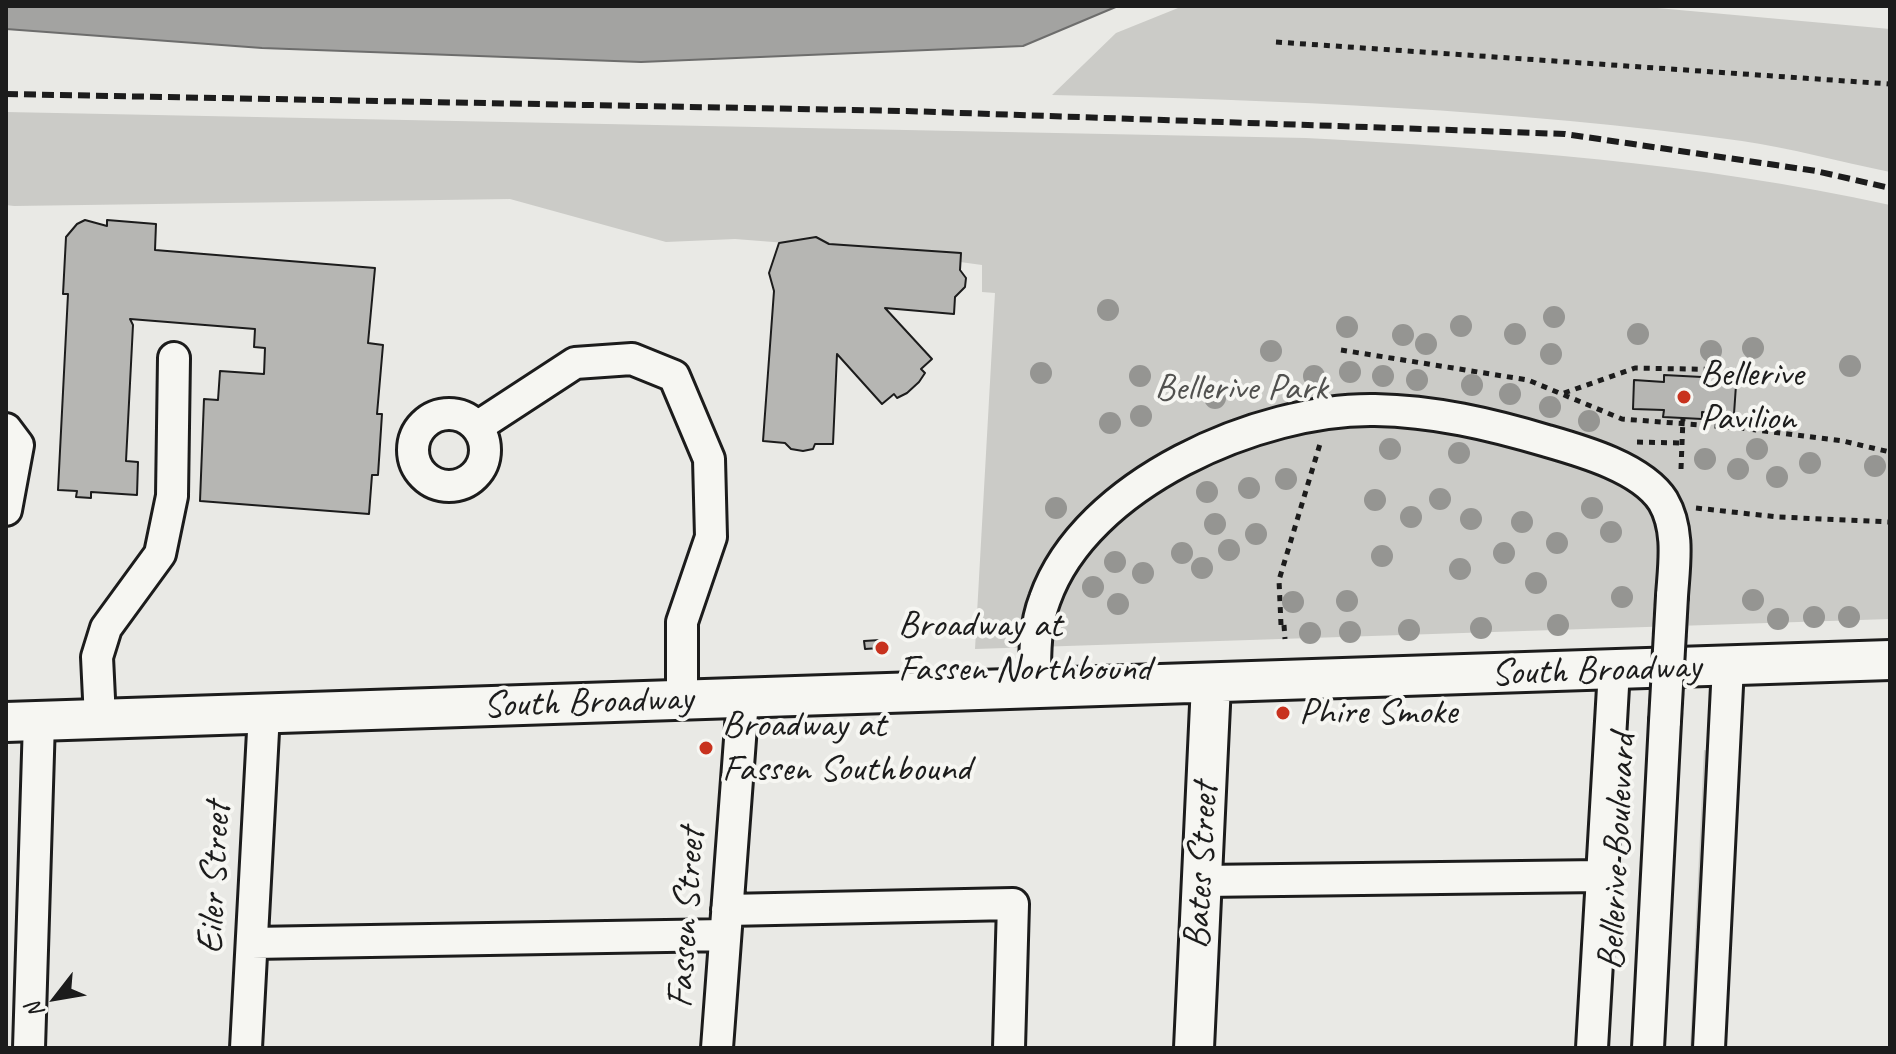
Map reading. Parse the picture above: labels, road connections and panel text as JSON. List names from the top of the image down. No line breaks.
{"streets":{"main road":["South Broadway","Bates Street"],"street":["Bellerive Boulevard","Eiler Street","Fassen Street"]},"crossings":[["South Broadway","Bellerive Boulevard"],["South Broadway","Bates Street"],["South Broadway","Eiler Street"],["South Broadway","Fassen Street"]],"parks":["Bellerive Park"],"places":["Bellerive Pavilion","Broadway at Fassen Northbound","Phire Smoke","Broadway at Fassen Southbound"],"north":"bottom left"}
